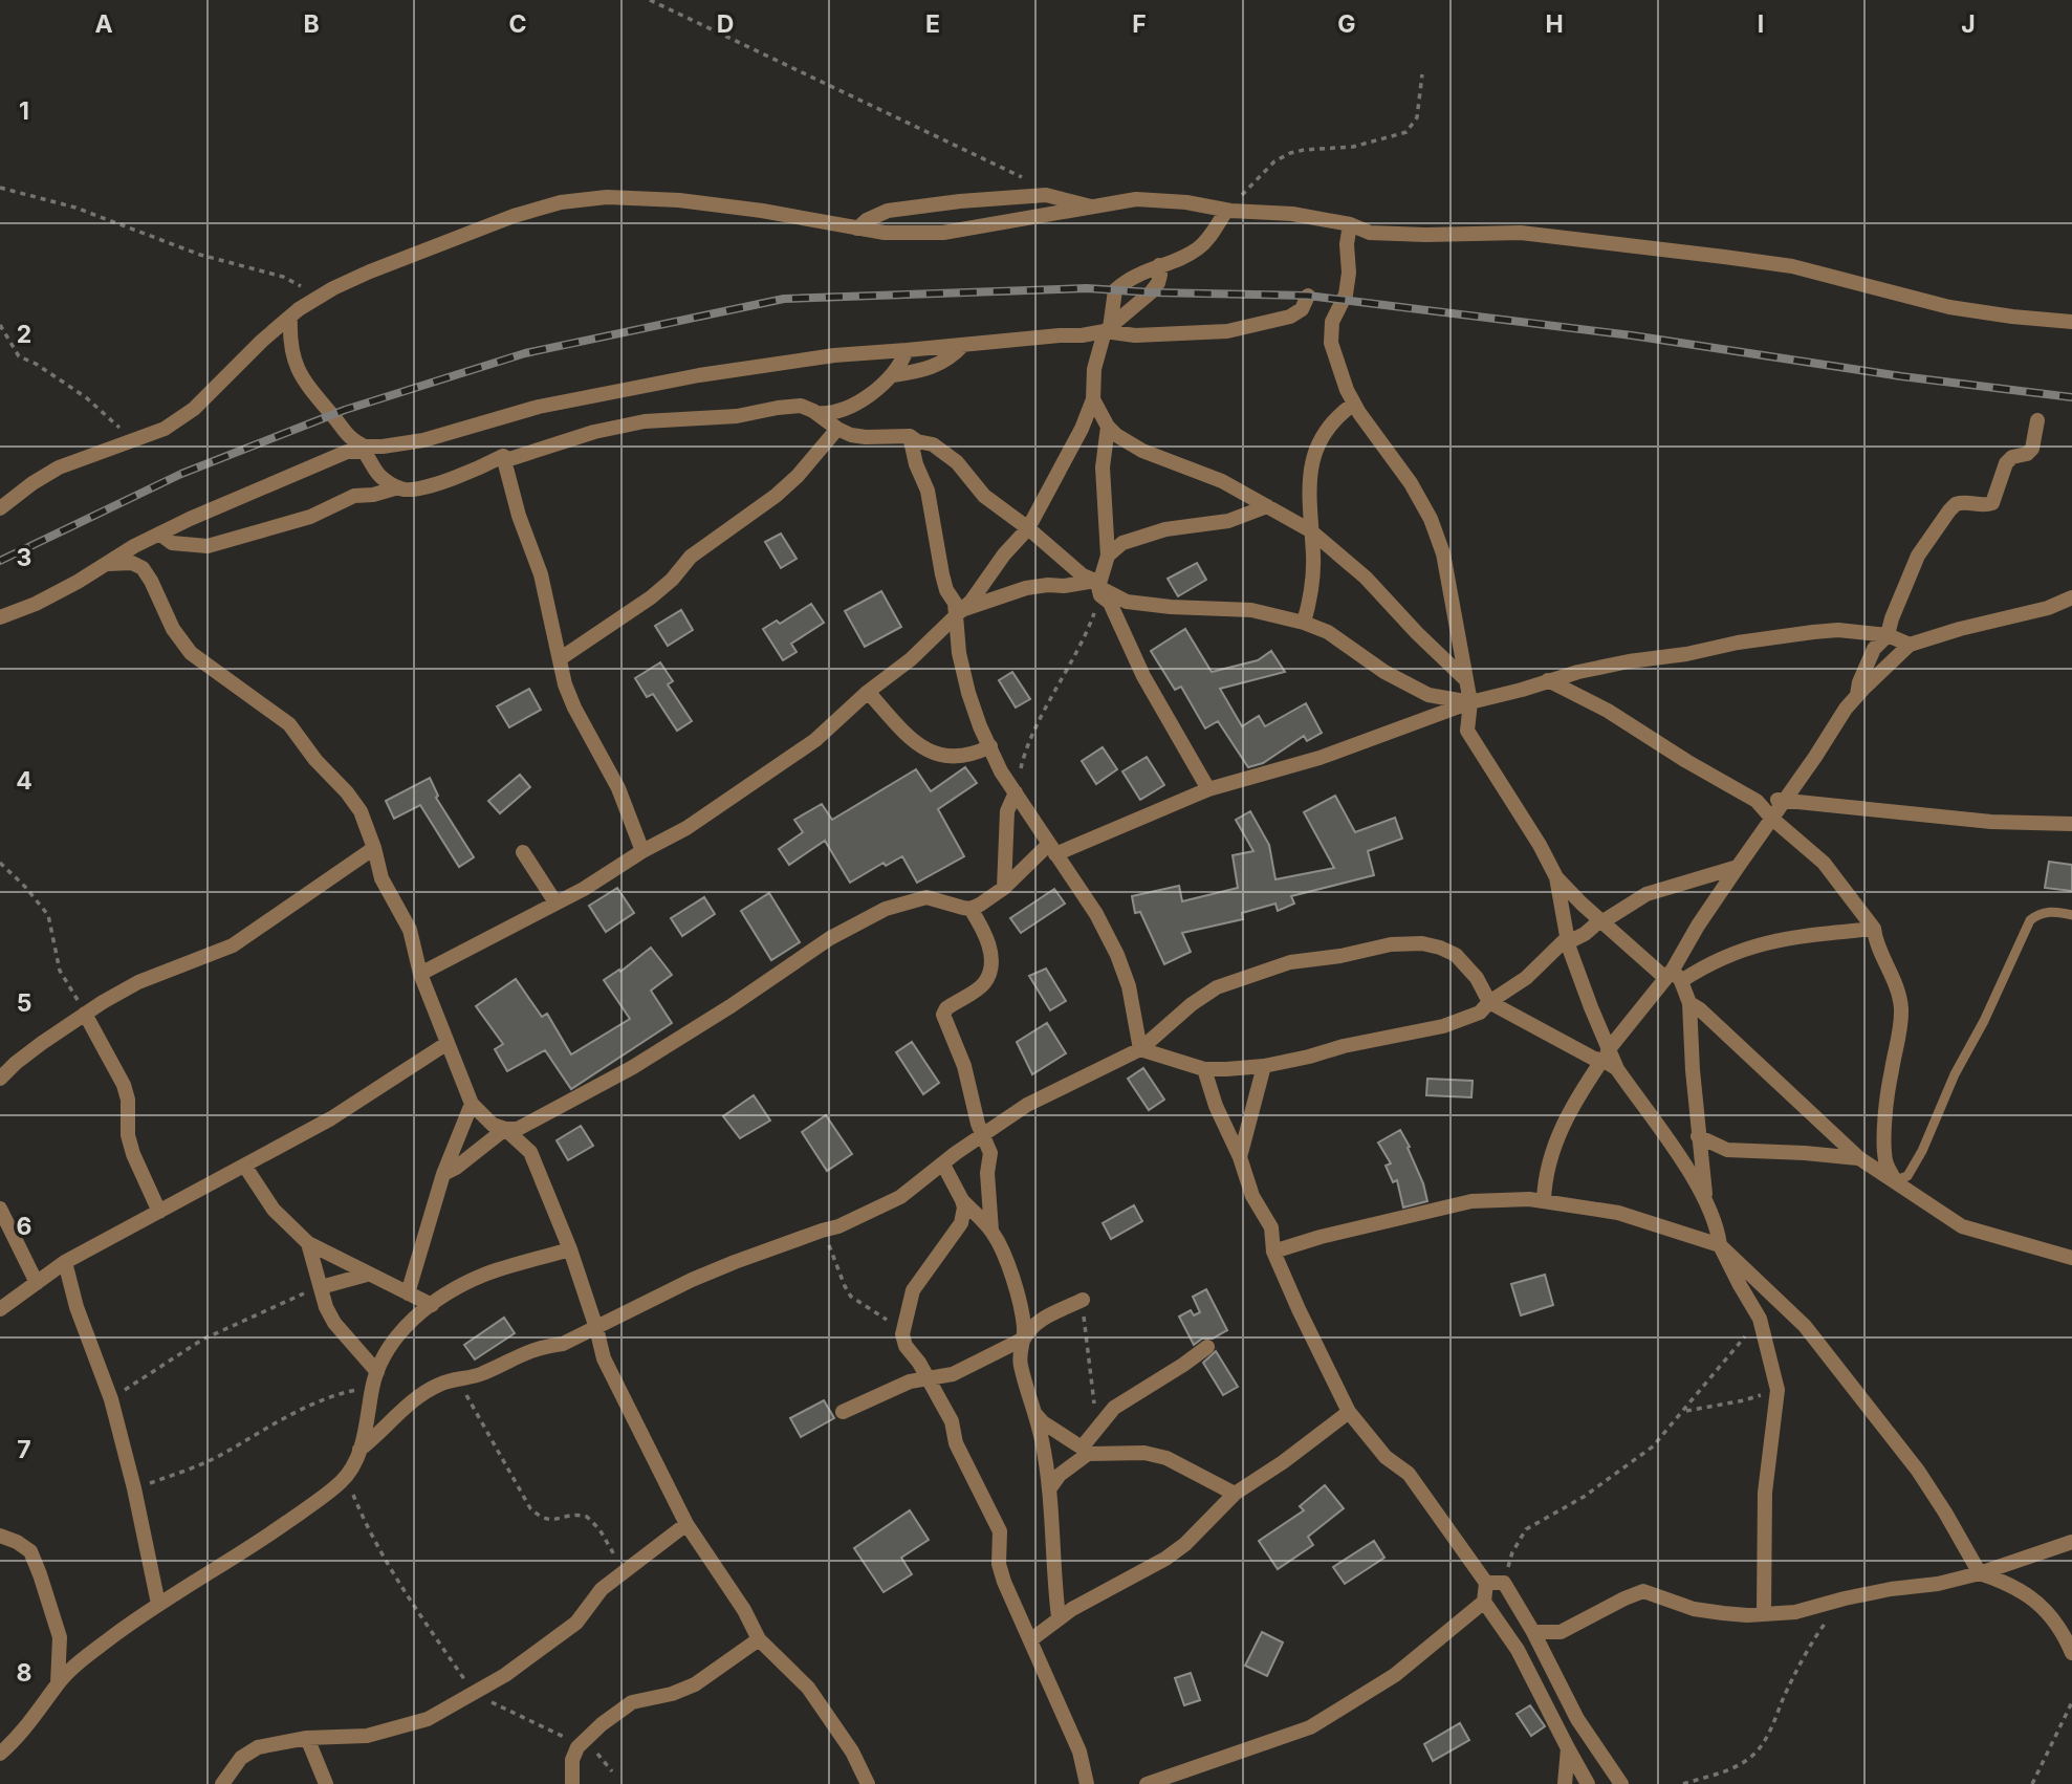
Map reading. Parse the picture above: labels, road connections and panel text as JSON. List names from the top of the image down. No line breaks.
{"grid":{"columns":["A","B","C","D","E","F","G","H","I","J"],"rows":["1","2","3","4","5","6","7","8"]}}
